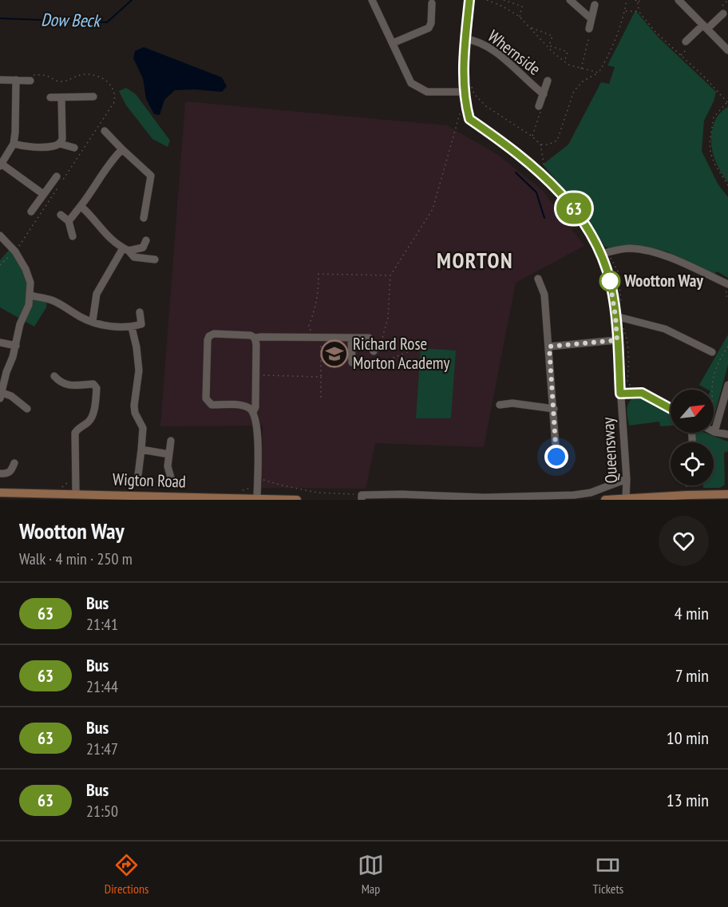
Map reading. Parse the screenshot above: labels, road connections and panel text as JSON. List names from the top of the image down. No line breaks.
{"streets":{"main road":["Wigton Road"],"street":["Whernside","Queensway"]},"crossings":[["Whernside","Queensway"]],"districts":["MORTON"],"water":["Dow Beck"],"places":{"other":["Wootton Way"],"school or university":["Richard Rose Morton Academy"]},"lines":["bus line 63"],"north":"top right","page":{"on_map":"63","heading":["Wootton Way","Walk · 4 min · 250 m"],"list":[{"mark":"63","name":"Bus","note":"21:41","value":"4 min"},{"mark":"63","name":"Bus","note":"21:44","value":"7 min"},{"mark":"63","name":"Bus","note":"21:47","value":"10 min"},{"mark":"63","name":"Bus","note":"21:50","value":"13 min"}],"tabs":["Directions","Map","Tickets"]}}
